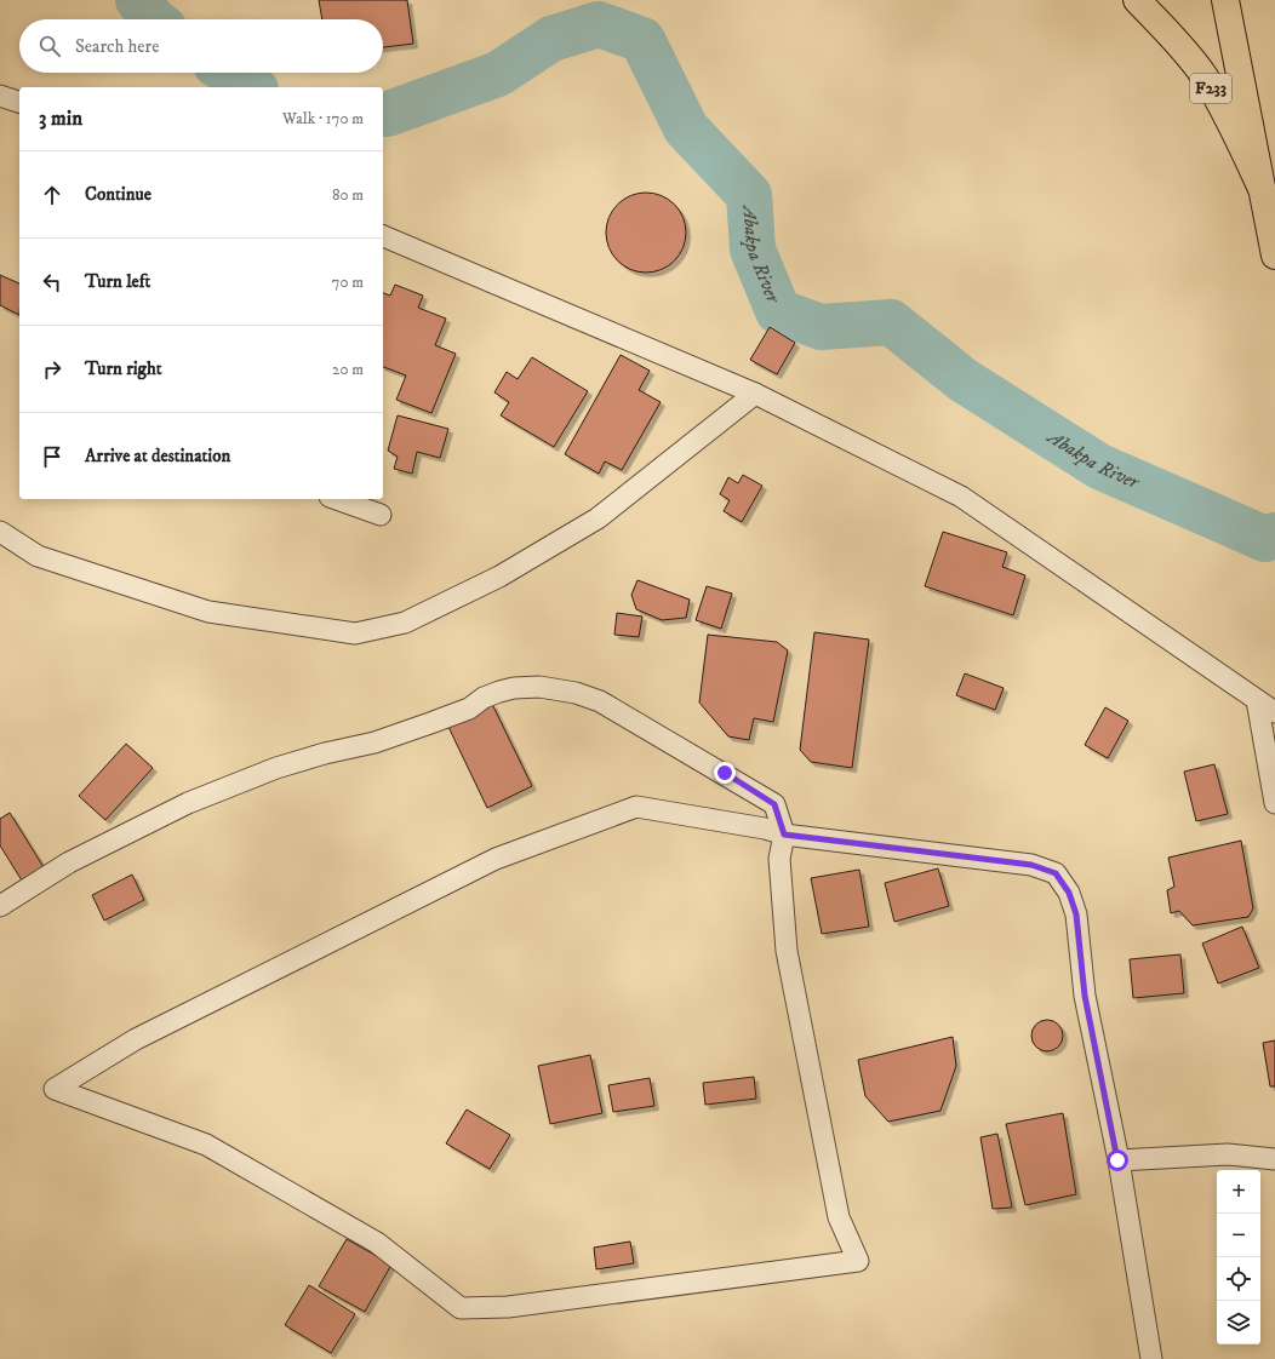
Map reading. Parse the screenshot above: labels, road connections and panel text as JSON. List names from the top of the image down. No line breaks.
{"streets":{"main road":["F233"]},"water":["Abakpa River"],"page":{"search":"Search here","heading":["3 min","Walk · 170 m"],"list":[["Continue","80 m"],["Turn left","70 m"],["Turn right","20 m"],"Arrive at destination"],"map_buttons":["+","−"]}}
